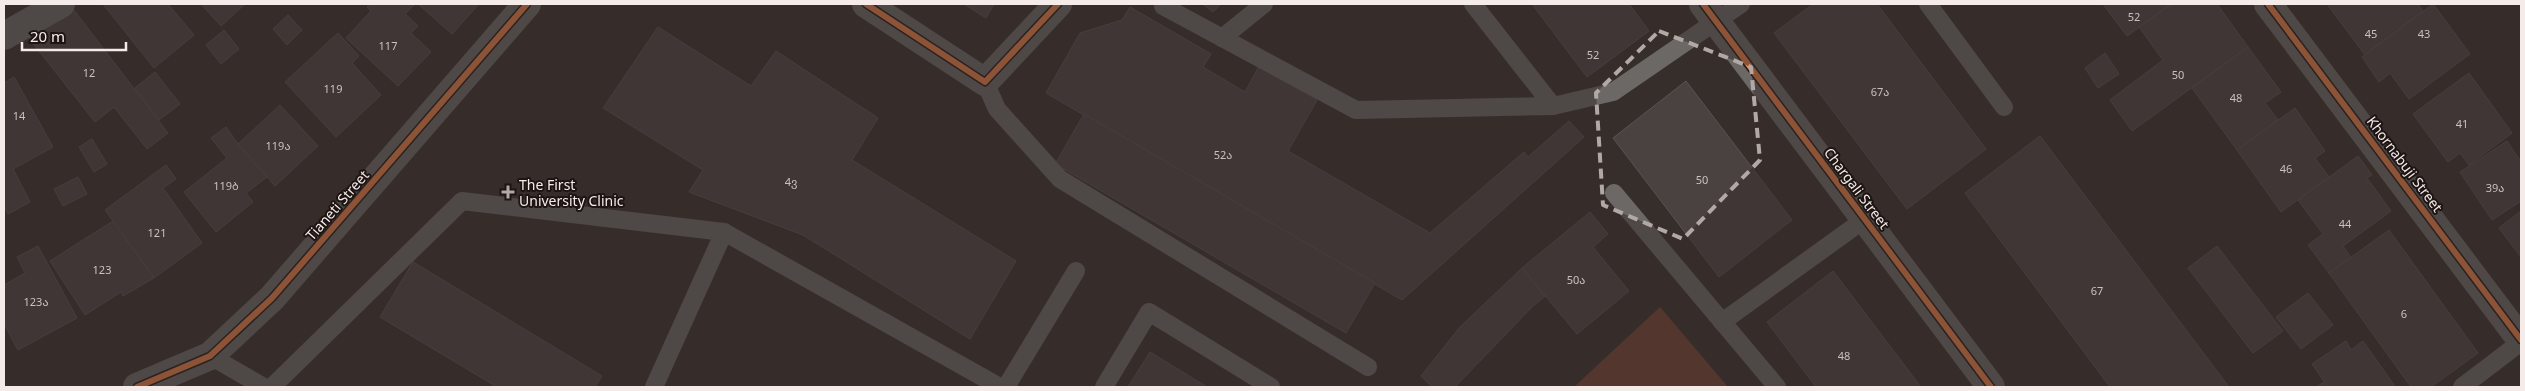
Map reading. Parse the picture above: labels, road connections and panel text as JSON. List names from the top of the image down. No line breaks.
{"streets":{"street":["Khornabuji Street","Chargali Street","Tianeti Street"]},"places":{"health":["The First University Clinic"]},"house_numbers":["52","45","43","117","52","12","50","119","67ა","48","14","41","119ა","52ა","46","50","4ვ","119ბ","39ა","44","121","123","50ა","67","123ა","6","48"],"scale_bar":"20 m"}
